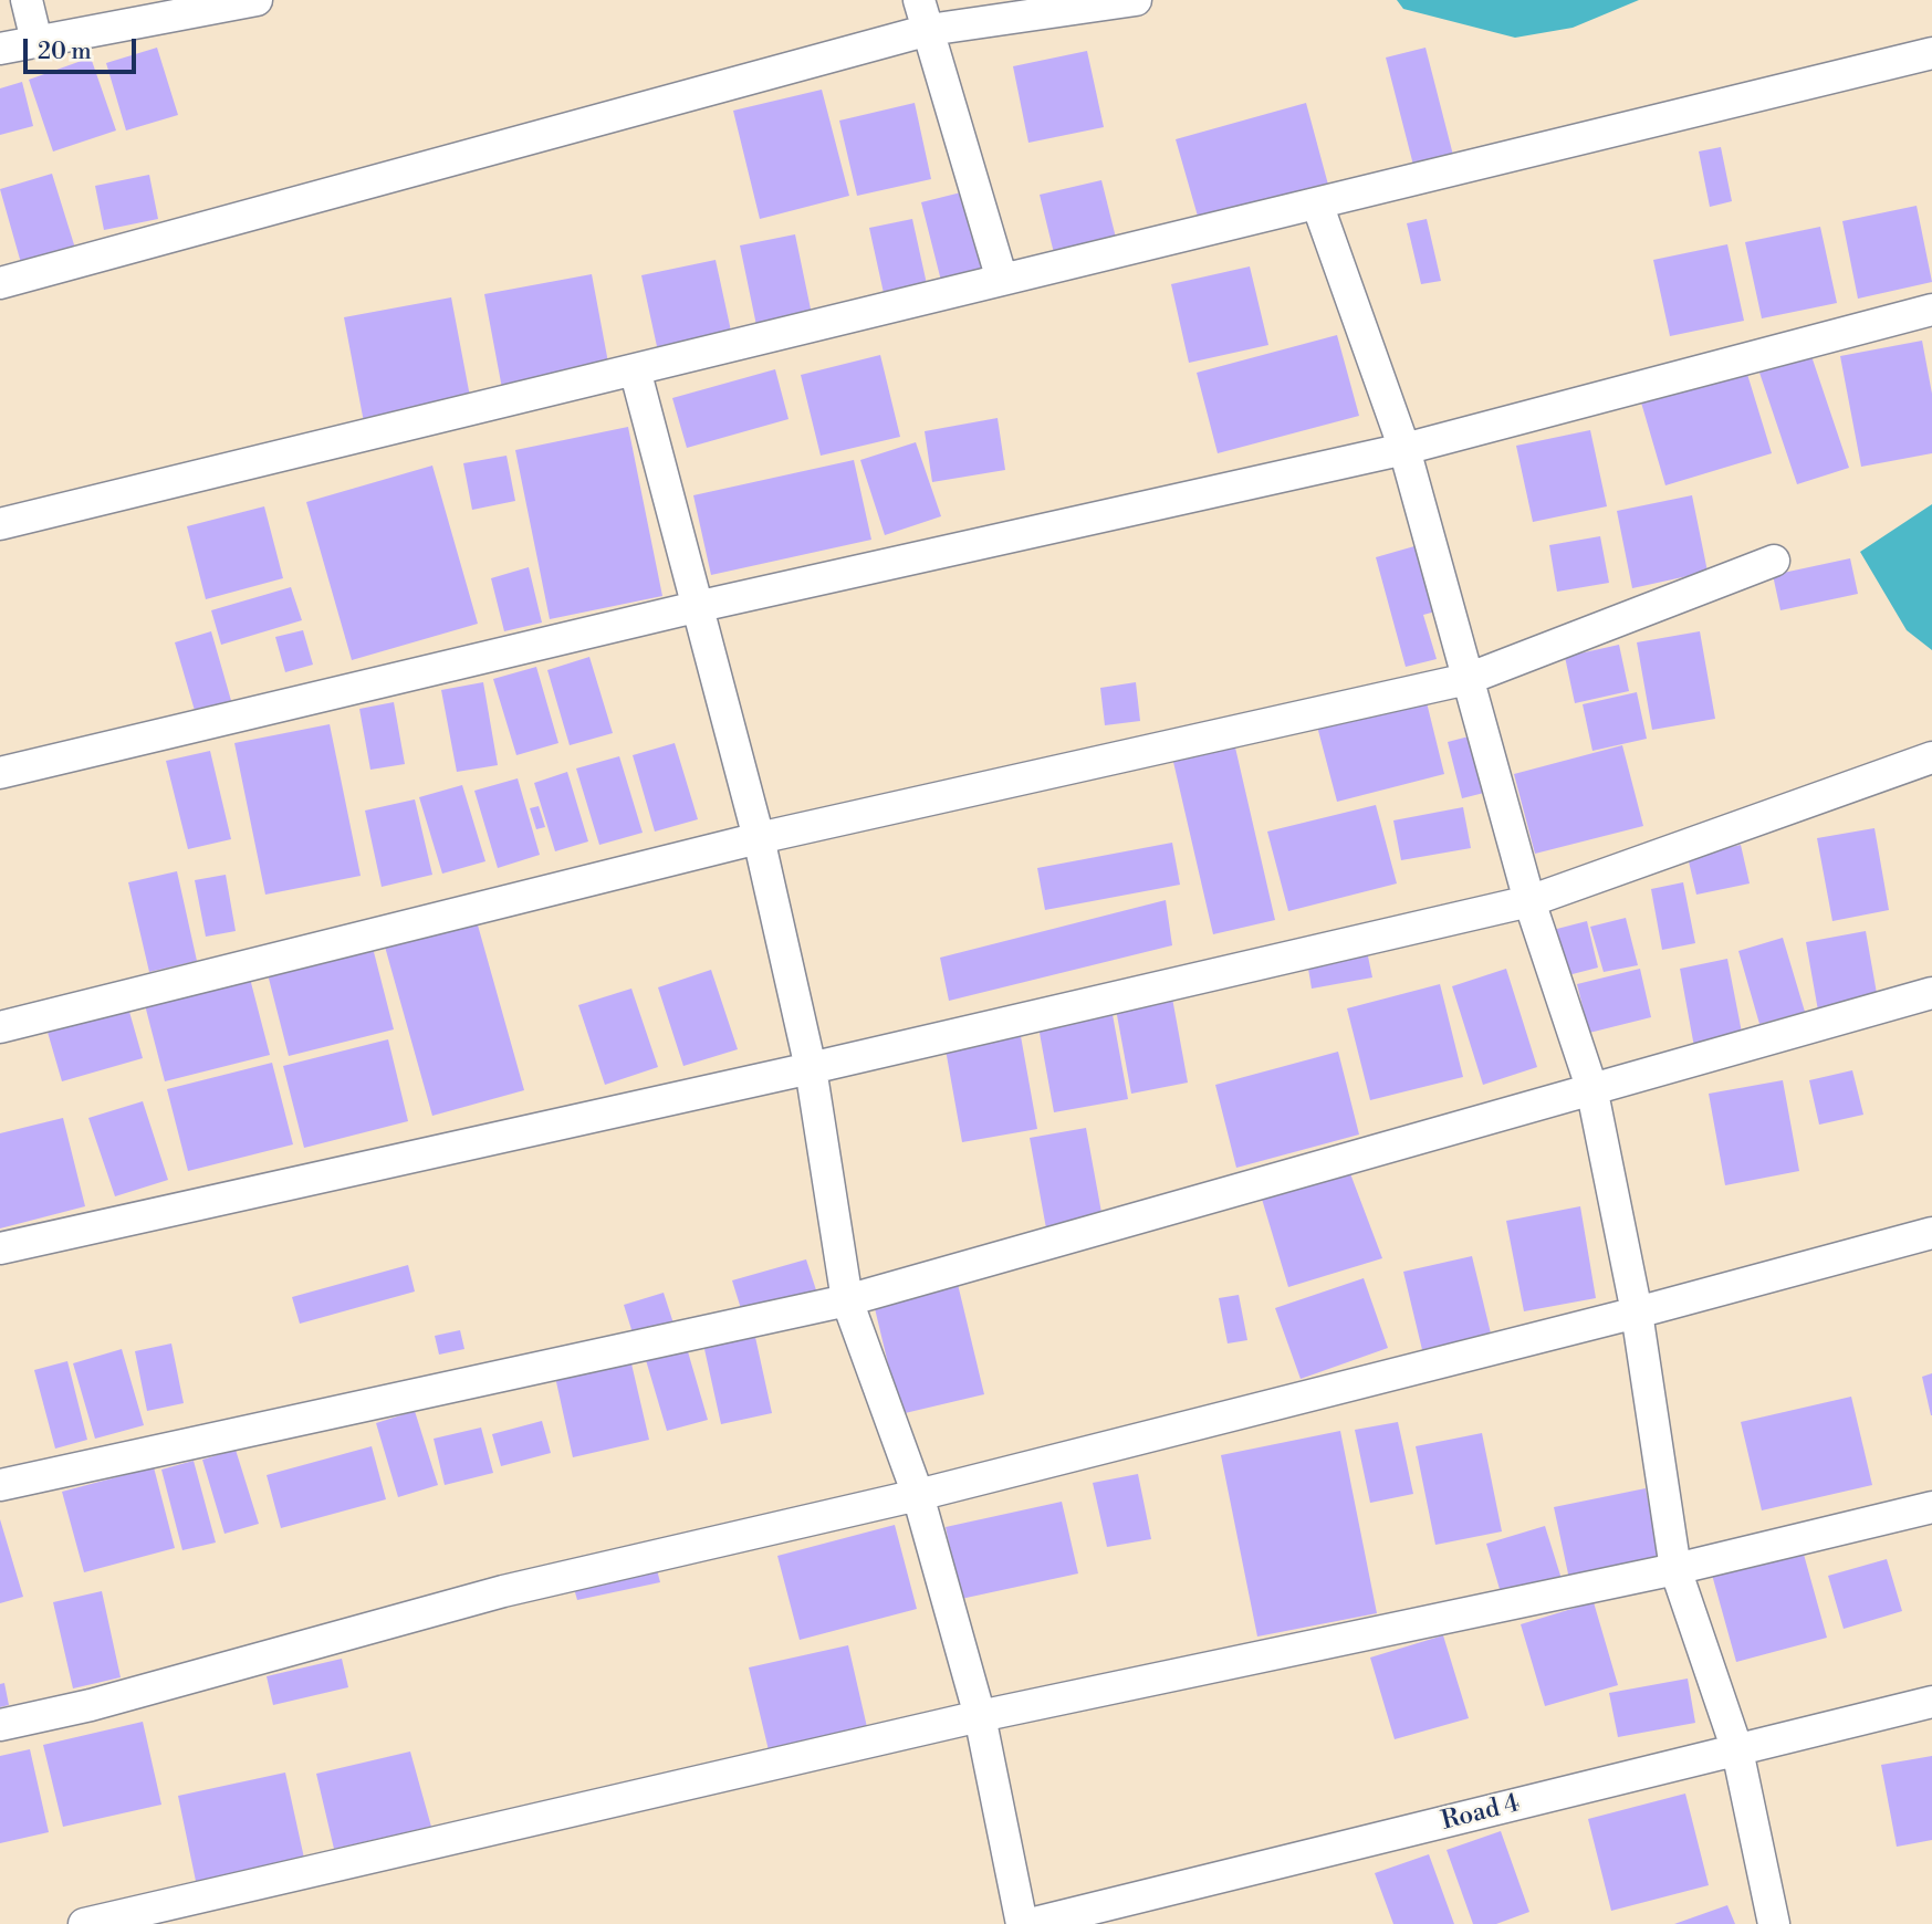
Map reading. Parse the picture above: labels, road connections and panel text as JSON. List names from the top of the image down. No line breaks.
{"streets":{"street":["Road 4"]},"scale_bar":"20 m"}
